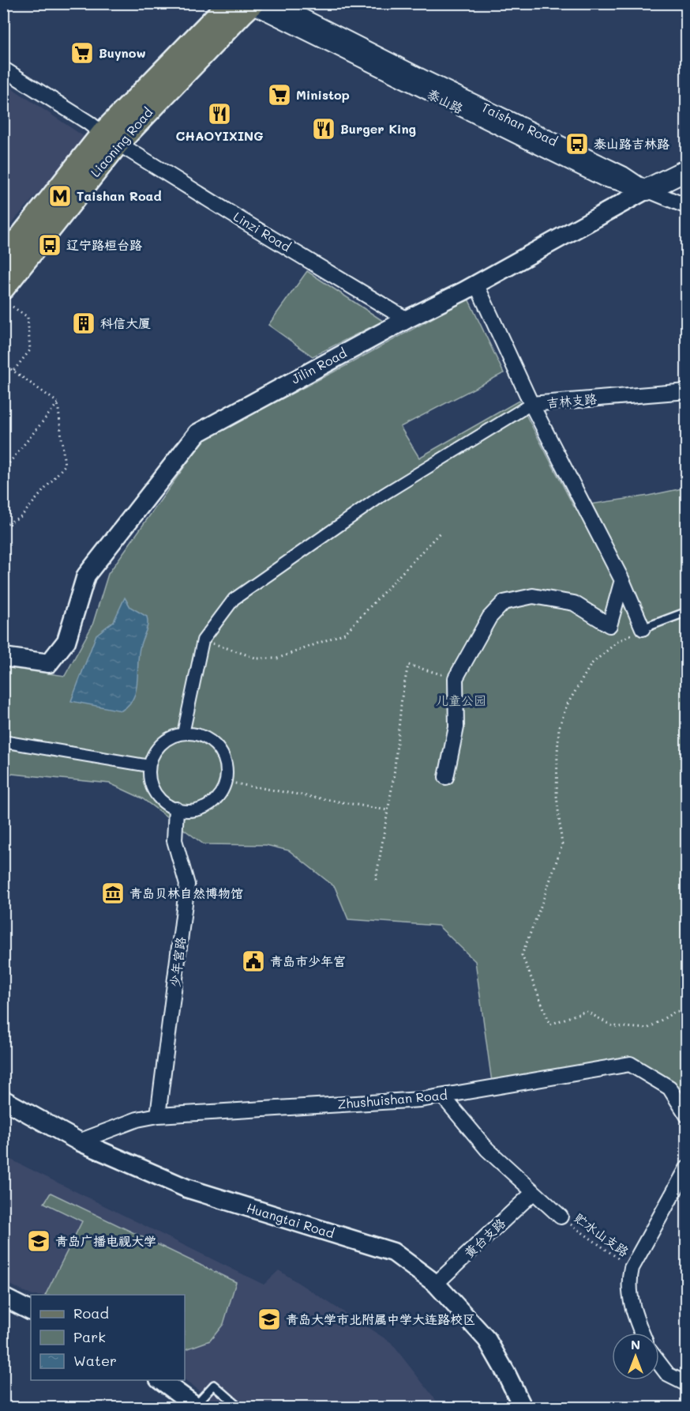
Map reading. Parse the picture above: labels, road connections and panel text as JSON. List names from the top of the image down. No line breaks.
{"streets":{"main road":["Liaoning Road","Jilin Road"],"street":["泰山路","Taishan Road","Linzi Road","吉林支路","少年宫路","Zhushuishan Road","Huangtai Road","黄台支路"],"path":["贮水山支路"]},"crossings":[["泰山路","Taishan Road"],["泰山路","Liaoning Road"],["泰山路","Jilin Road"],["Taishan Road","Jilin Road"],["Liaoning Road","Linzi Road"],["Linzi Road","Jilin Road"],["Jilin Road","吉林支路"],["少年宫路","Zhushuishan Road"],["Zhushuishan Road","Huangtai Road"],["Huangtai Road","黄台支路"]],"parks":["儿童公园"],"places":{"supermarket":["Buynow","Ministop"],"restaurant":["CHAOYIXING","Burger King"],"bus stop":["泰山路吉林路","辽宁路桓台路"],"metro station":["Taishan Road"],"building":["科信大厦"],"museum":["青岛贝林自然博物馆"],"public building":["青岛市少年宫"],"school or university":["青岛广播电视大学","青岛大学市北附属中学大连路校区"]},"legend":["Road","Park","Water"],"north":"top"}
